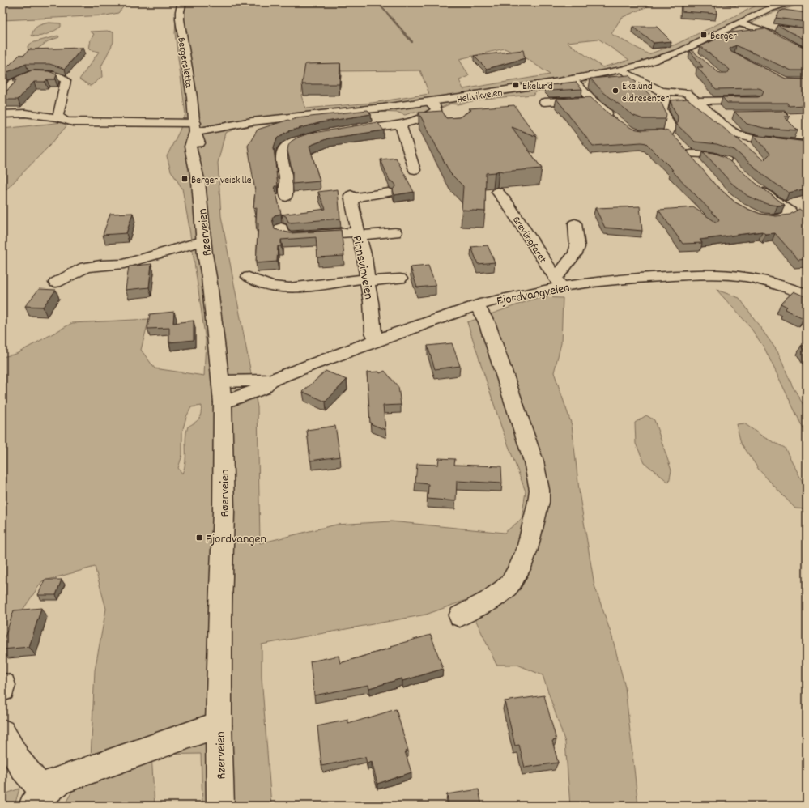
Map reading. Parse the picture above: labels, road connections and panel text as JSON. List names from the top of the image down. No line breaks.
{"streets":{"main road":["Bergersletta","Hellvikveien","Røerveien","Grevlingfaret","Pinnsvinveien","Fjordvangveien"]},"crossings":[["Bergersletta","Hellvikveien"],["Bergersletta","Røerveien"],["Hellvikveien","Røerveien"],["Røerveien","Fjordvangveien"],["Grevlingfaret","Fjordvangveien"],["Pinnsvinveien","Fjordvangveien"]],"places":{"transit":["Berger","Ekelund","Berger veiskille","Fjordvangen"],"other":["Ekelund eldresenter"]}}
